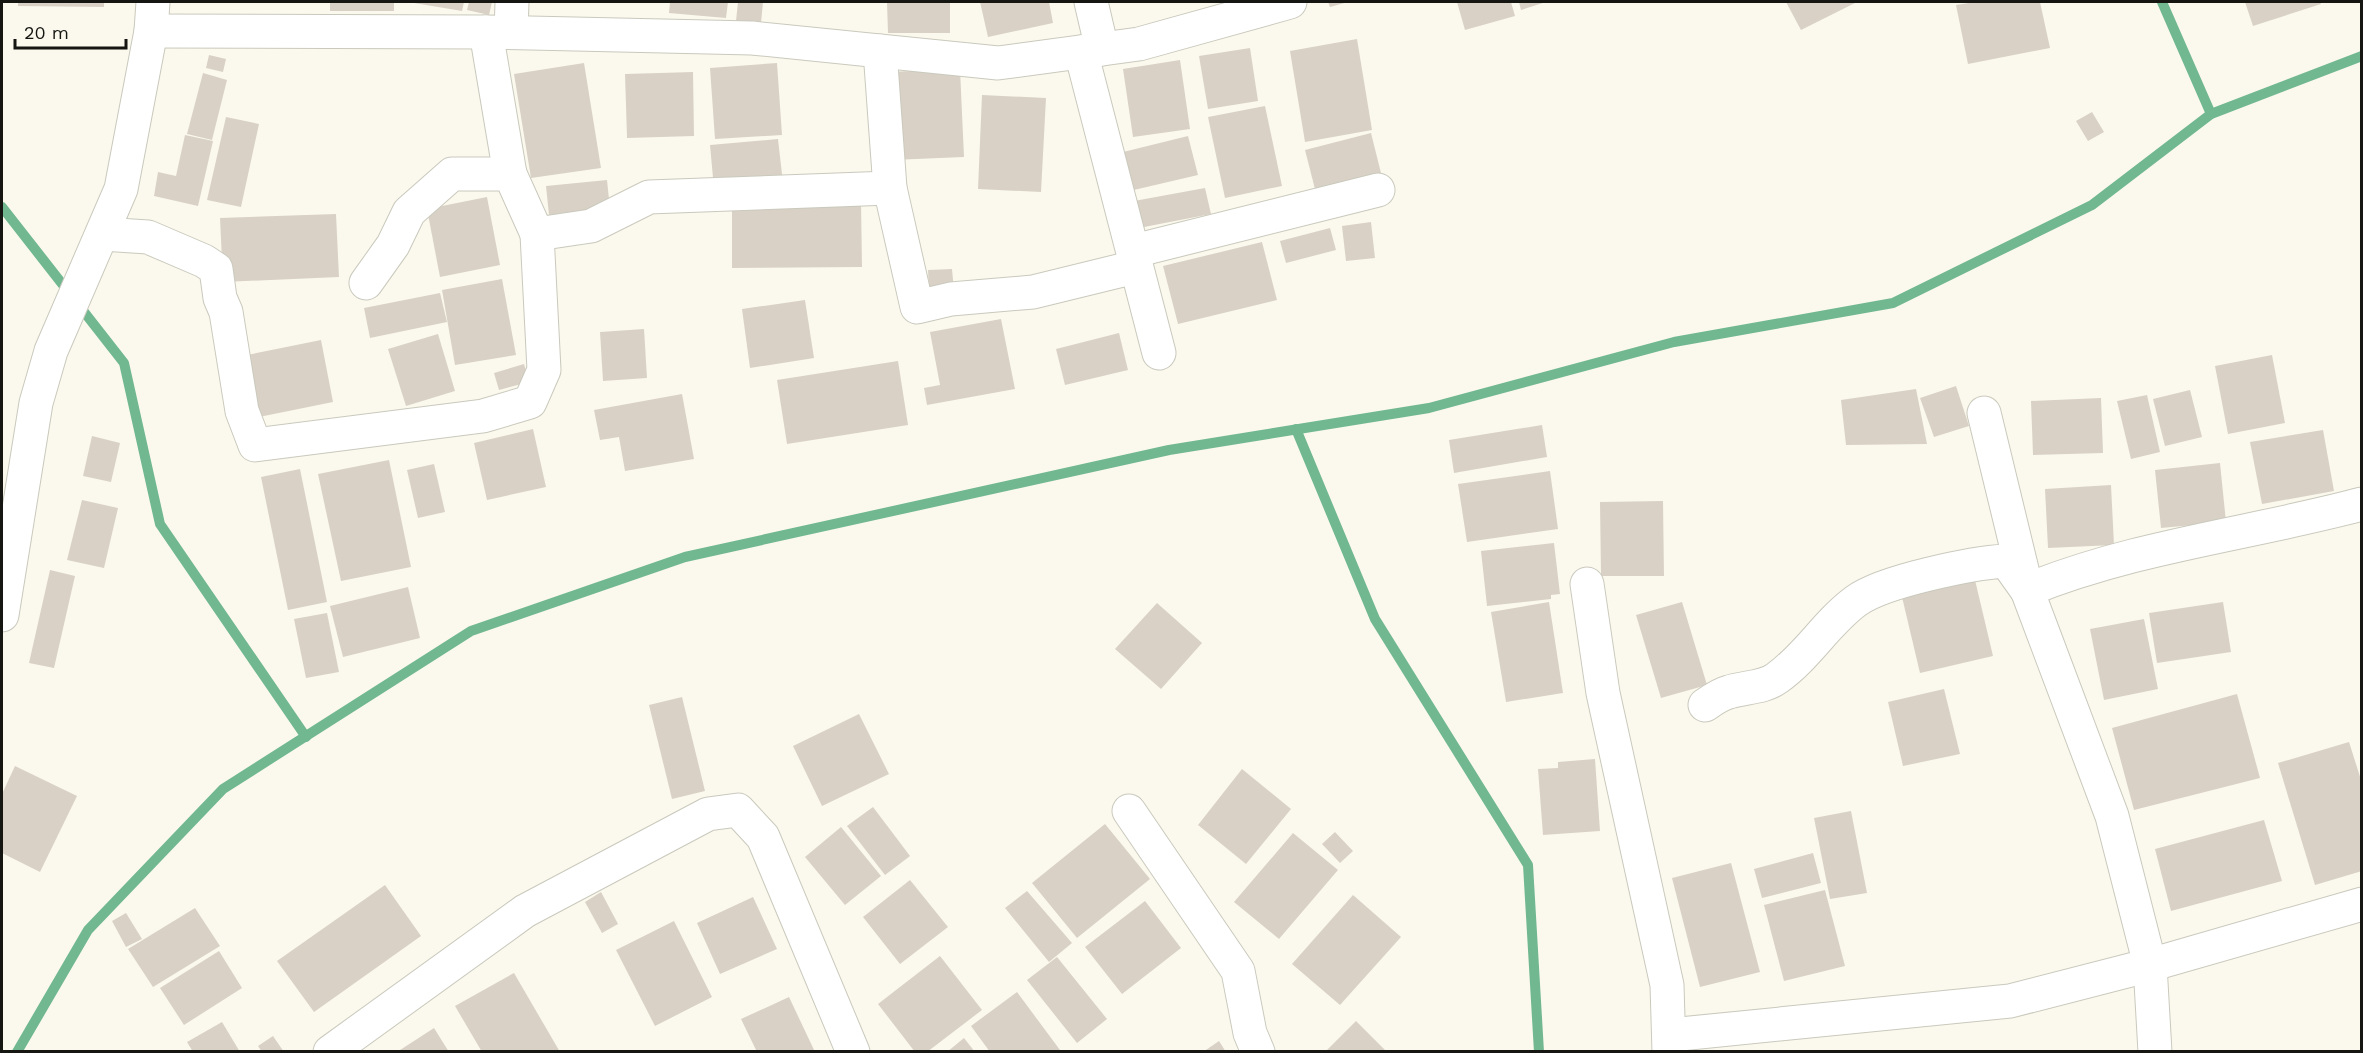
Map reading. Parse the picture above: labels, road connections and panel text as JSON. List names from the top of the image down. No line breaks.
{"scale_bar":"20 m"}
